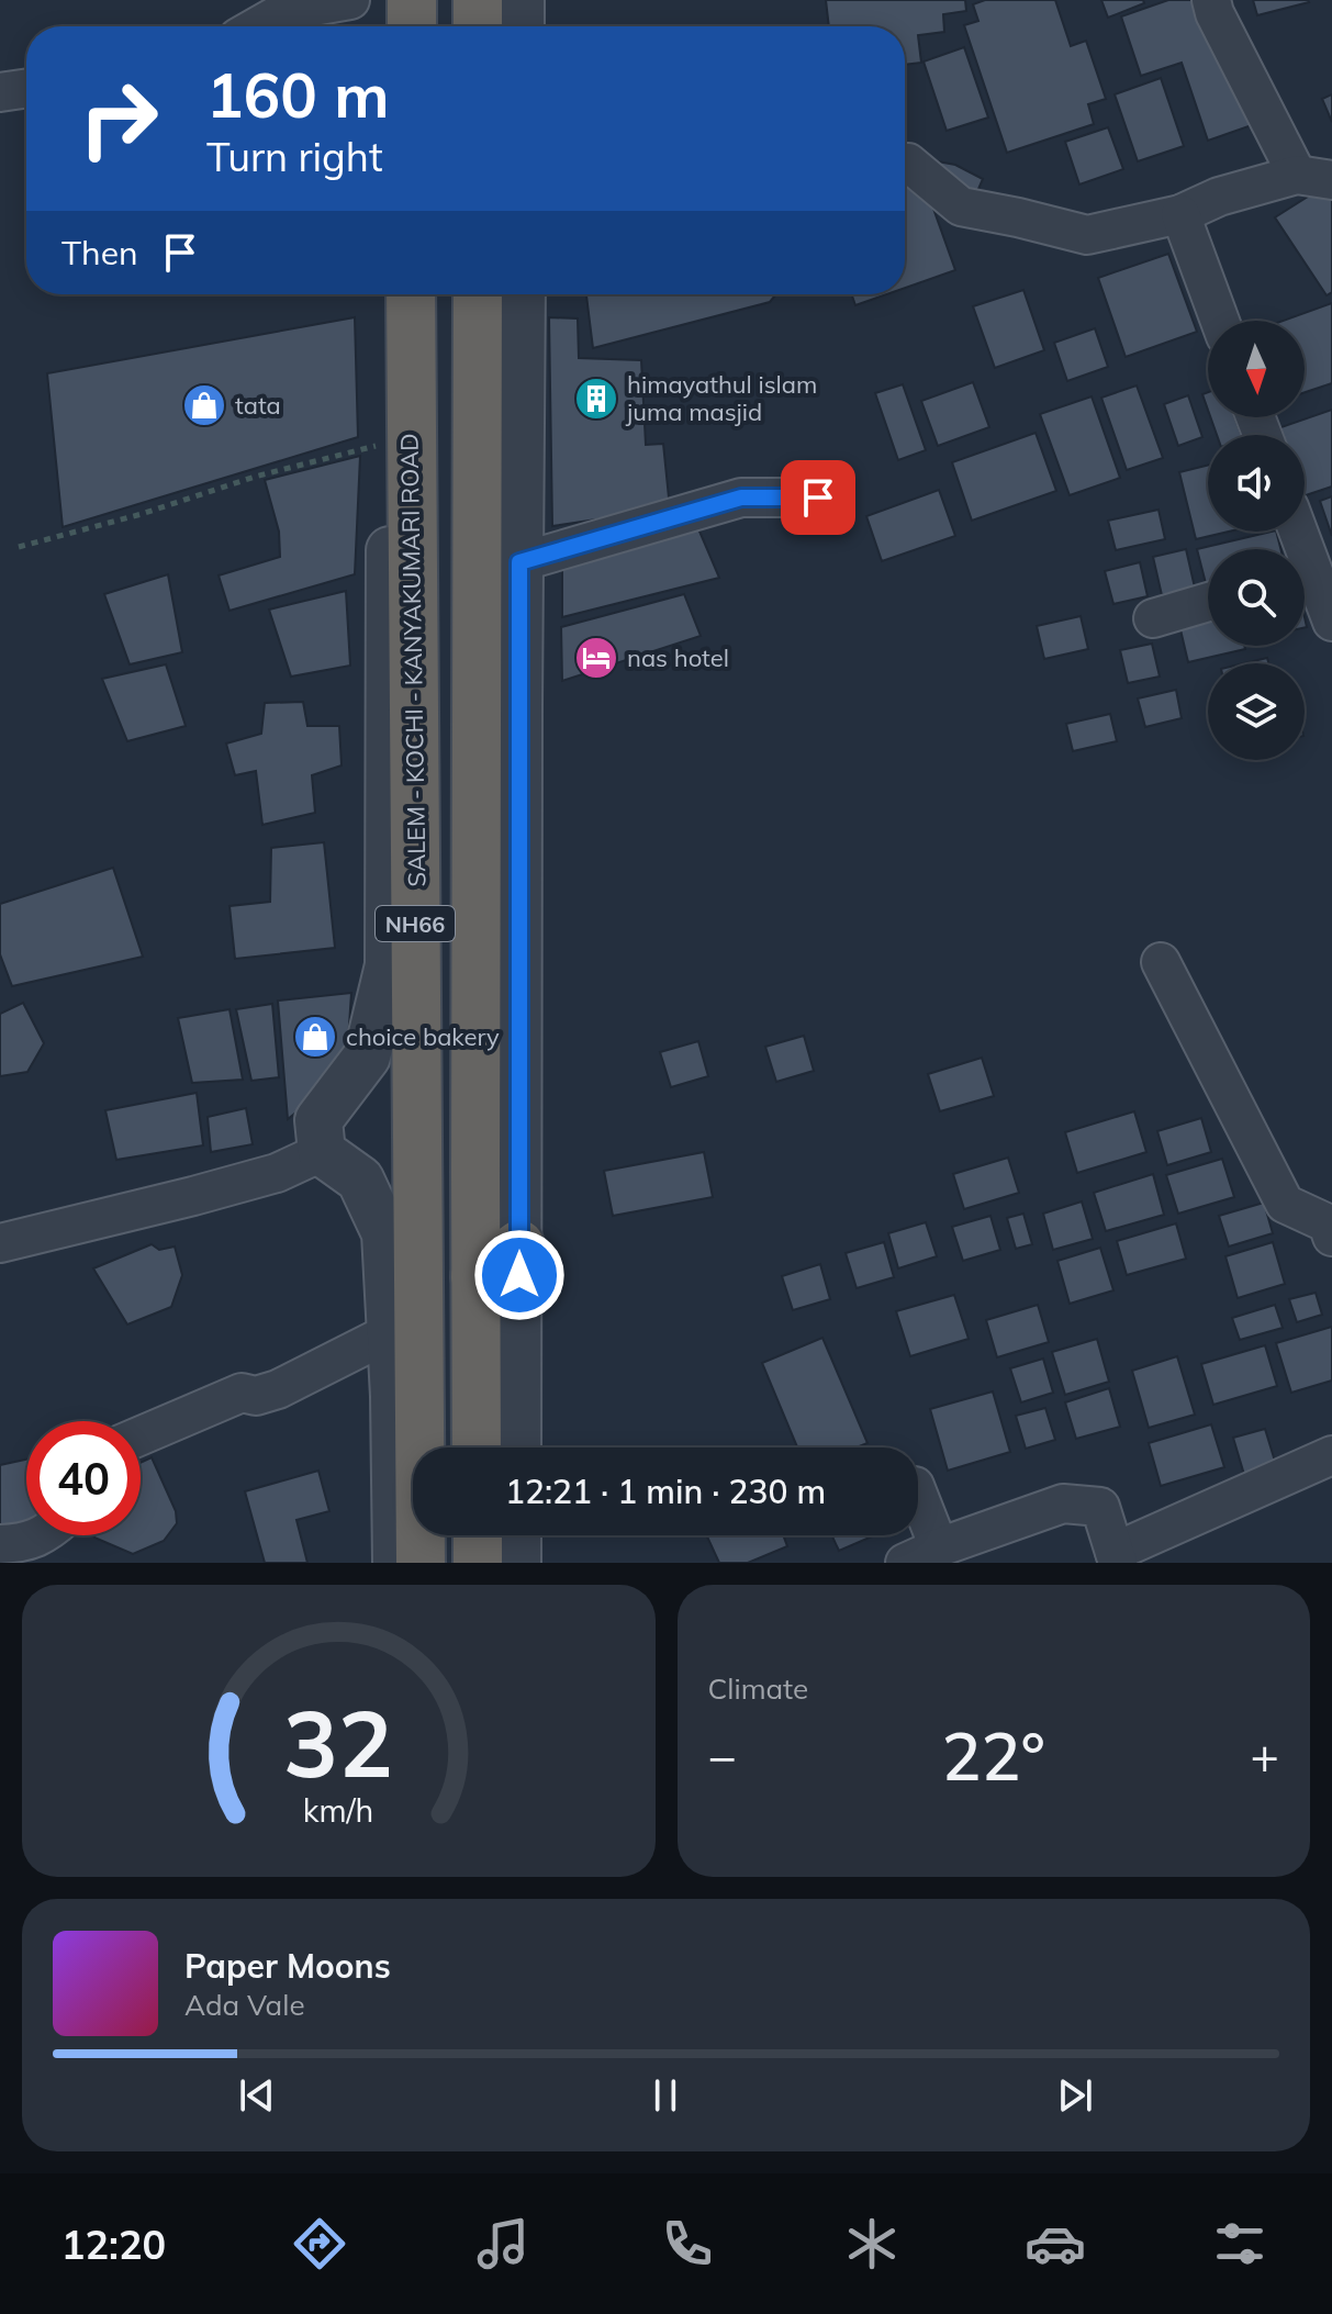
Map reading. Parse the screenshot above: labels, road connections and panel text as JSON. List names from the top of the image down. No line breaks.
{"streets":{"highway":["SALEM - KOCHI - KANYAKUMARI ROAD","NH66"]},"places":{"building":["himayathul islam juma masjid"],"shop":["tata","choice bakery"],"hotel":["nas hotel"]},"north":"bottom","page":{"turn":["160 m","Turn right"],"then":"Then","limit":"40","trip":"12:21 · 1 min · 230 m","tile":"Climate","heat":["−","22°","+"],"song":["Paper Moons","Ada Vale"],"tabs":"12:20","gauge":["32","km/h"]}}
